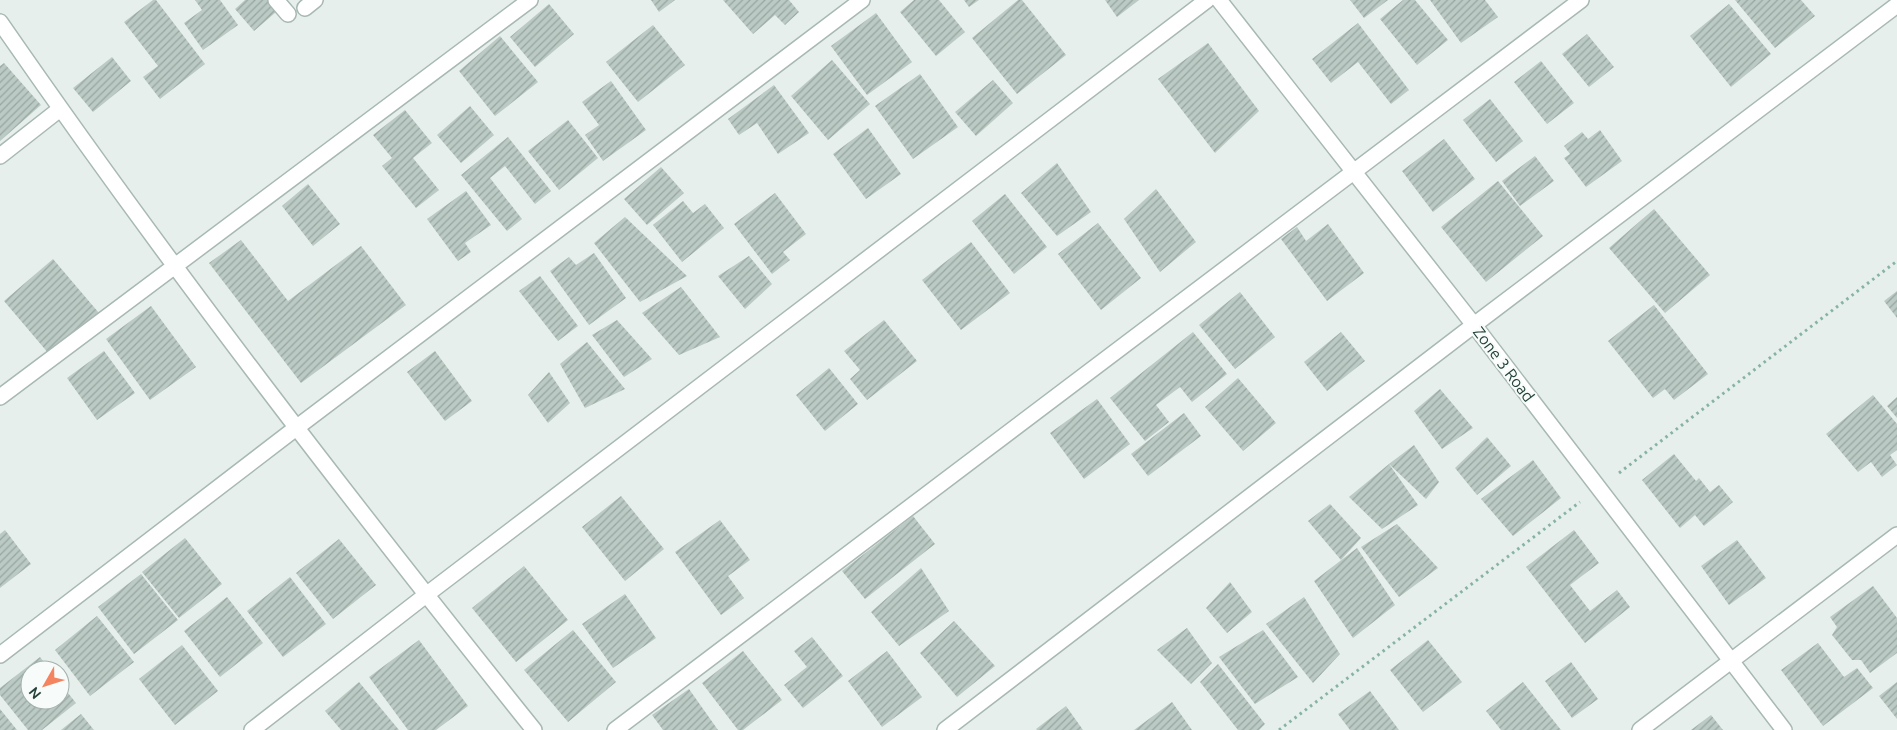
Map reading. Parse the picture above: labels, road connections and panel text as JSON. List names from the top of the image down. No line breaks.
{"streets":{"street":["Zone 3 Road"]},"north":"bottom left"}
